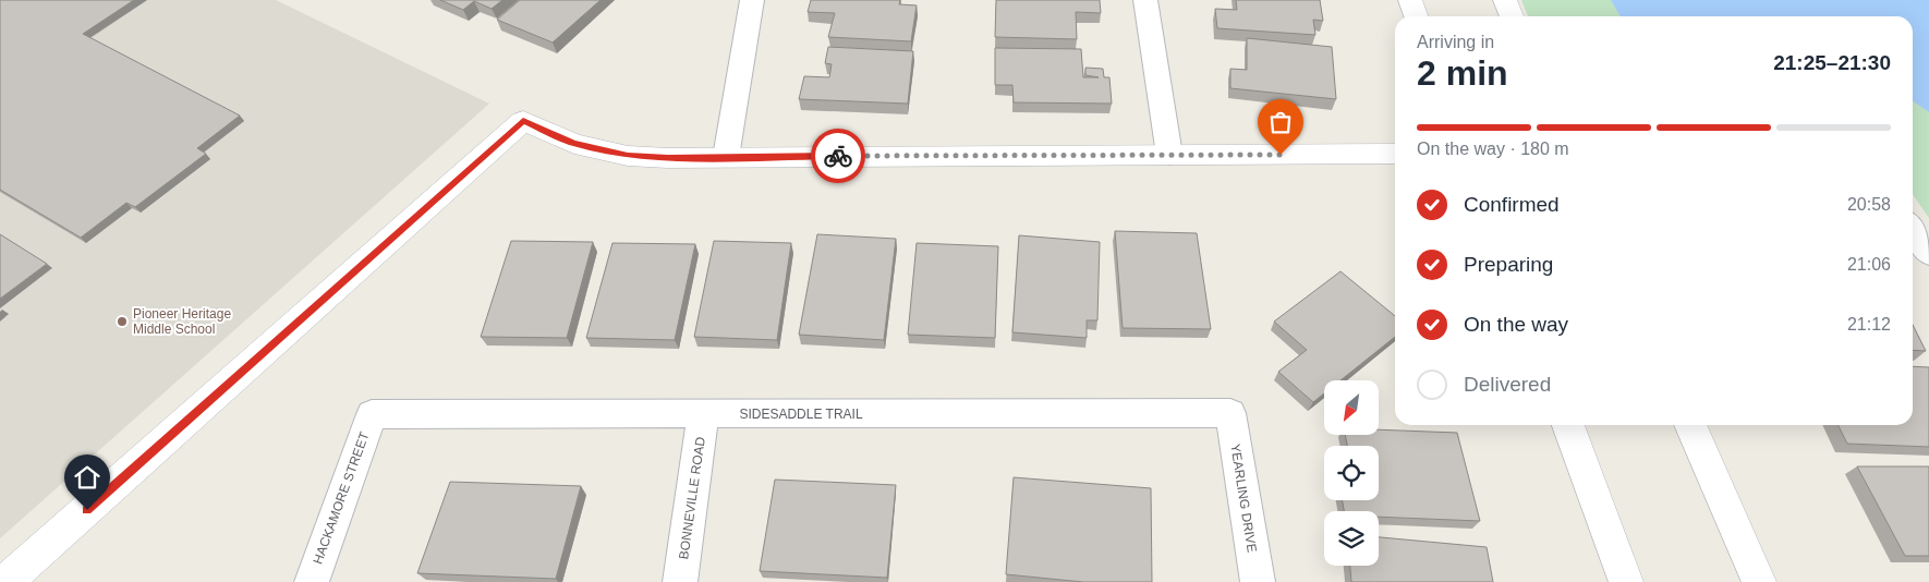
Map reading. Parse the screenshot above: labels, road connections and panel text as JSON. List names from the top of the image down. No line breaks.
{"streets":{"street":["SIDESADDLE TRAIL","HACKAMORE STREET","BONNEVILLE ROAD","YEARLING DRIVE"]},"crossings":[["SIDESADDLE TRAIL","HACKAMORE STREET"],["SIDESADDLE TRAIL","BONNEVILLE ROAD"],["SIDESADDLE TRAIL","YEARLING DRIVE"]],"places":["Pioneer Heritage Middle School"],"north":"bottom left","page":{"heading":["2 min","Arriving in","21:25–21:30"],"bar":"On the way · 180 m","list":[["Confirmed","20:58"],["Preparing","21:06"],["On the way","21:12"],"Delivered"]}}
